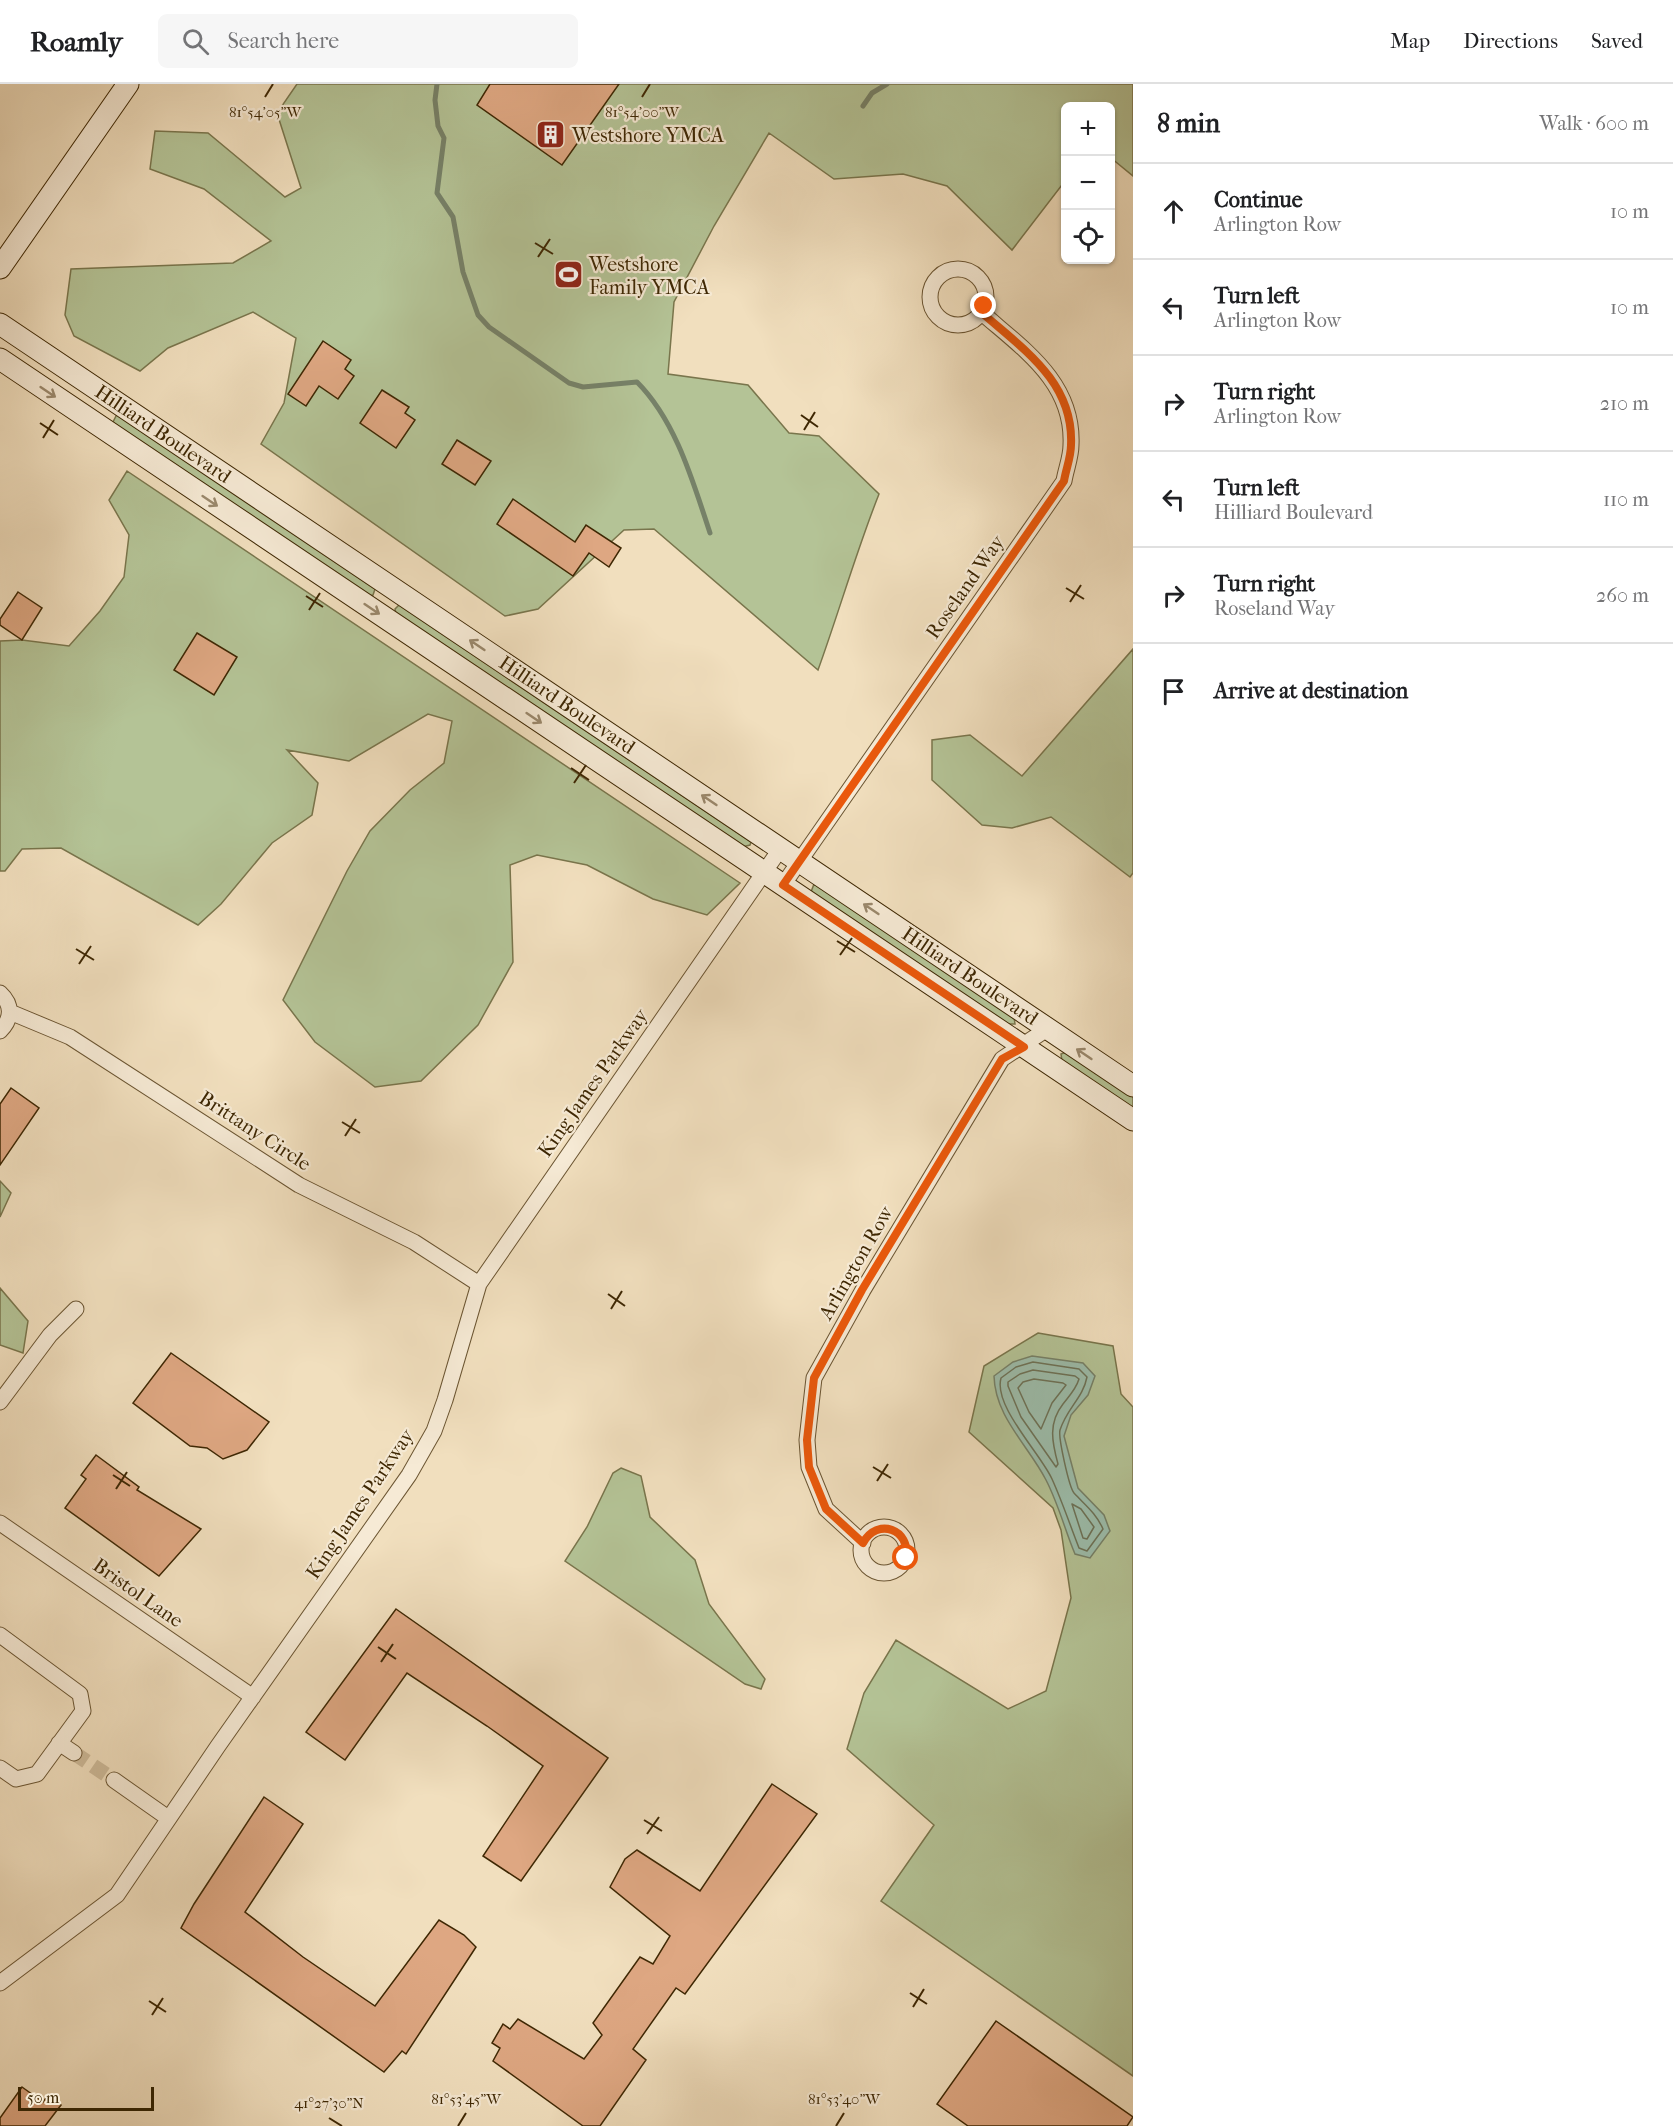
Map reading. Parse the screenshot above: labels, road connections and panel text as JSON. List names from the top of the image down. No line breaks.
{"streets":{"main road":["Hilliard Boulevard"],"street":["Roseland Way","King James Parkway","Brittany Circle","Arlington Row","Bristol Lane"]},"crossings":[["Hilliard Boulevard","Roseland Way"],["Hilliard Boulevard","King James Parkway"],["Hilliard Boulevard","Arlington Row"],["King James Parkway","Brittany Circle"],["King James Parkway","Bristol Lane"]],"places":{"building":["Westshore YMCA"],"sports":["Westshore Family YMCA"]},"scale_bar":"50 m","page":{"header":"Roamly","search":"Search here","nav":["Map","Directions","Saved"],"heading":["8 min","Walk · 600 m"],"map_buttons":["+","−"],"list":[["Continue","Arlington Row","10 m"],["Turn left","Arlington Row","10 m"],["Turn right","Arlington Row","210 m"],["Turn left","Hilliard Boulevard","110 m"],["Turn right","Roseland Way","260 m"],"Arrive at destination"],"scale":"50 m"},"coordinates":["81°54'05\"W","81°54'00\"W","81°53'45\"W","81°53'40\"W","41°27'30\"N"]}
